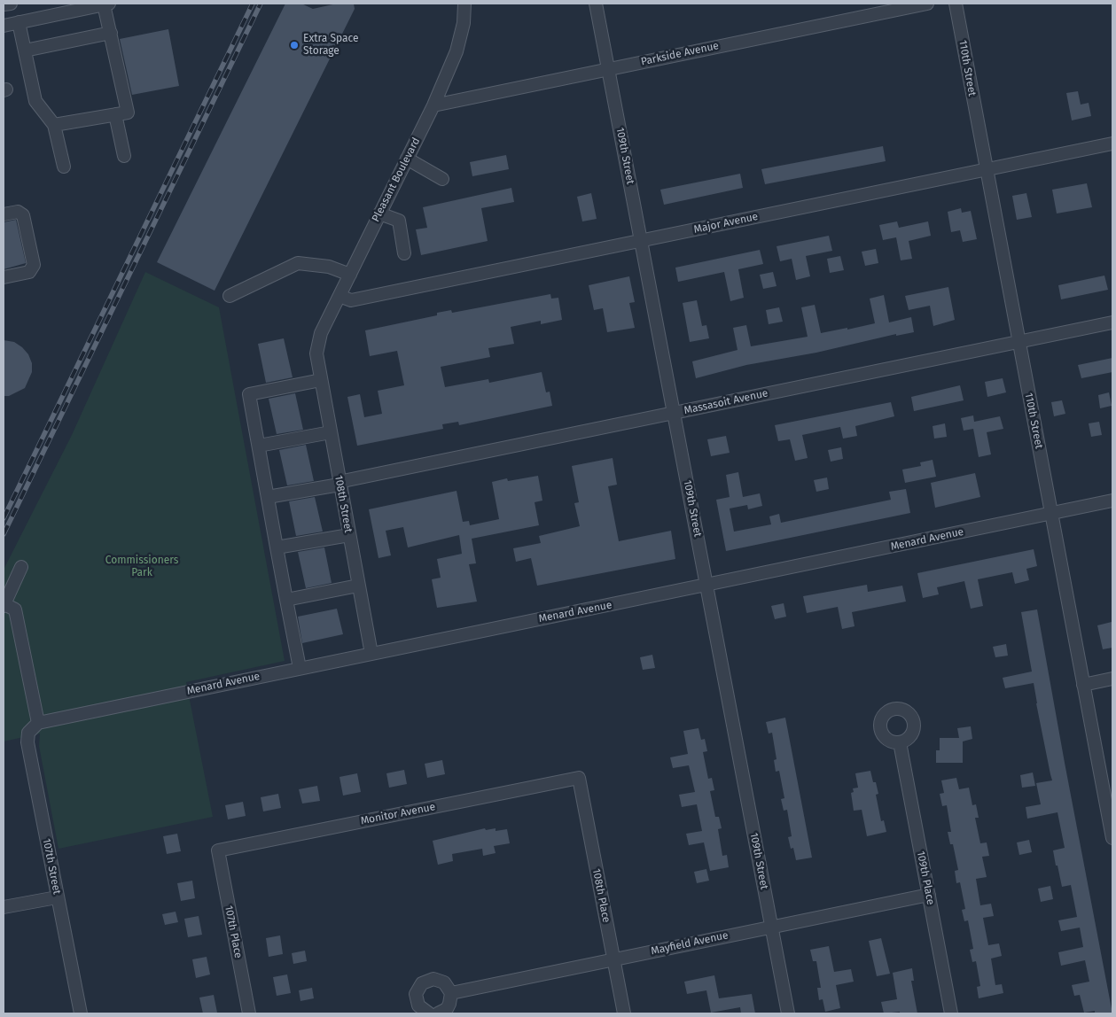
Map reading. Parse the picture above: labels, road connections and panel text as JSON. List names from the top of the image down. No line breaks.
{"streets":{"street":["Parkside Avenue","110th Street","109th Street","Pleasant Boulevard","Major Avenue","Massasoit Avenue","108th Street","Menard Avenue","Monitor Avenue","107th Street","109th Place","108th Place","107th Place","Mayfield Avenue"]},"crossings":[["Parkside Avenue","109th Street"],["Parkside Avenue","Pleasant Boulevard"],["110th Street","Major Avenue"],["110th Street","Massasoit Avenue"],["110th Street","Menard Avenue"],["109th Street","Major Avenue"],["109th Street","Massasoit Avenue"],["109th Street","Menard Avenue"],["109th Street","Mayfield Avenue"],["Pleasant Boulevard","Major Avenue"],["Pleasant Boulevard","108th Street"],["Massasoit Avenue","108th Street"],["108th Street","Menard Avenue"],["Menard Avenue","107th Street"],["Monitor Avenue","108th Place"],["Monitor Avenue","107th Place"],["109th Place","Mayfield Avenue"],["108th Place","Mayfield Avenue"]],"parks":["Commissioners Park"],"places":["Extra Space Storage"]}
